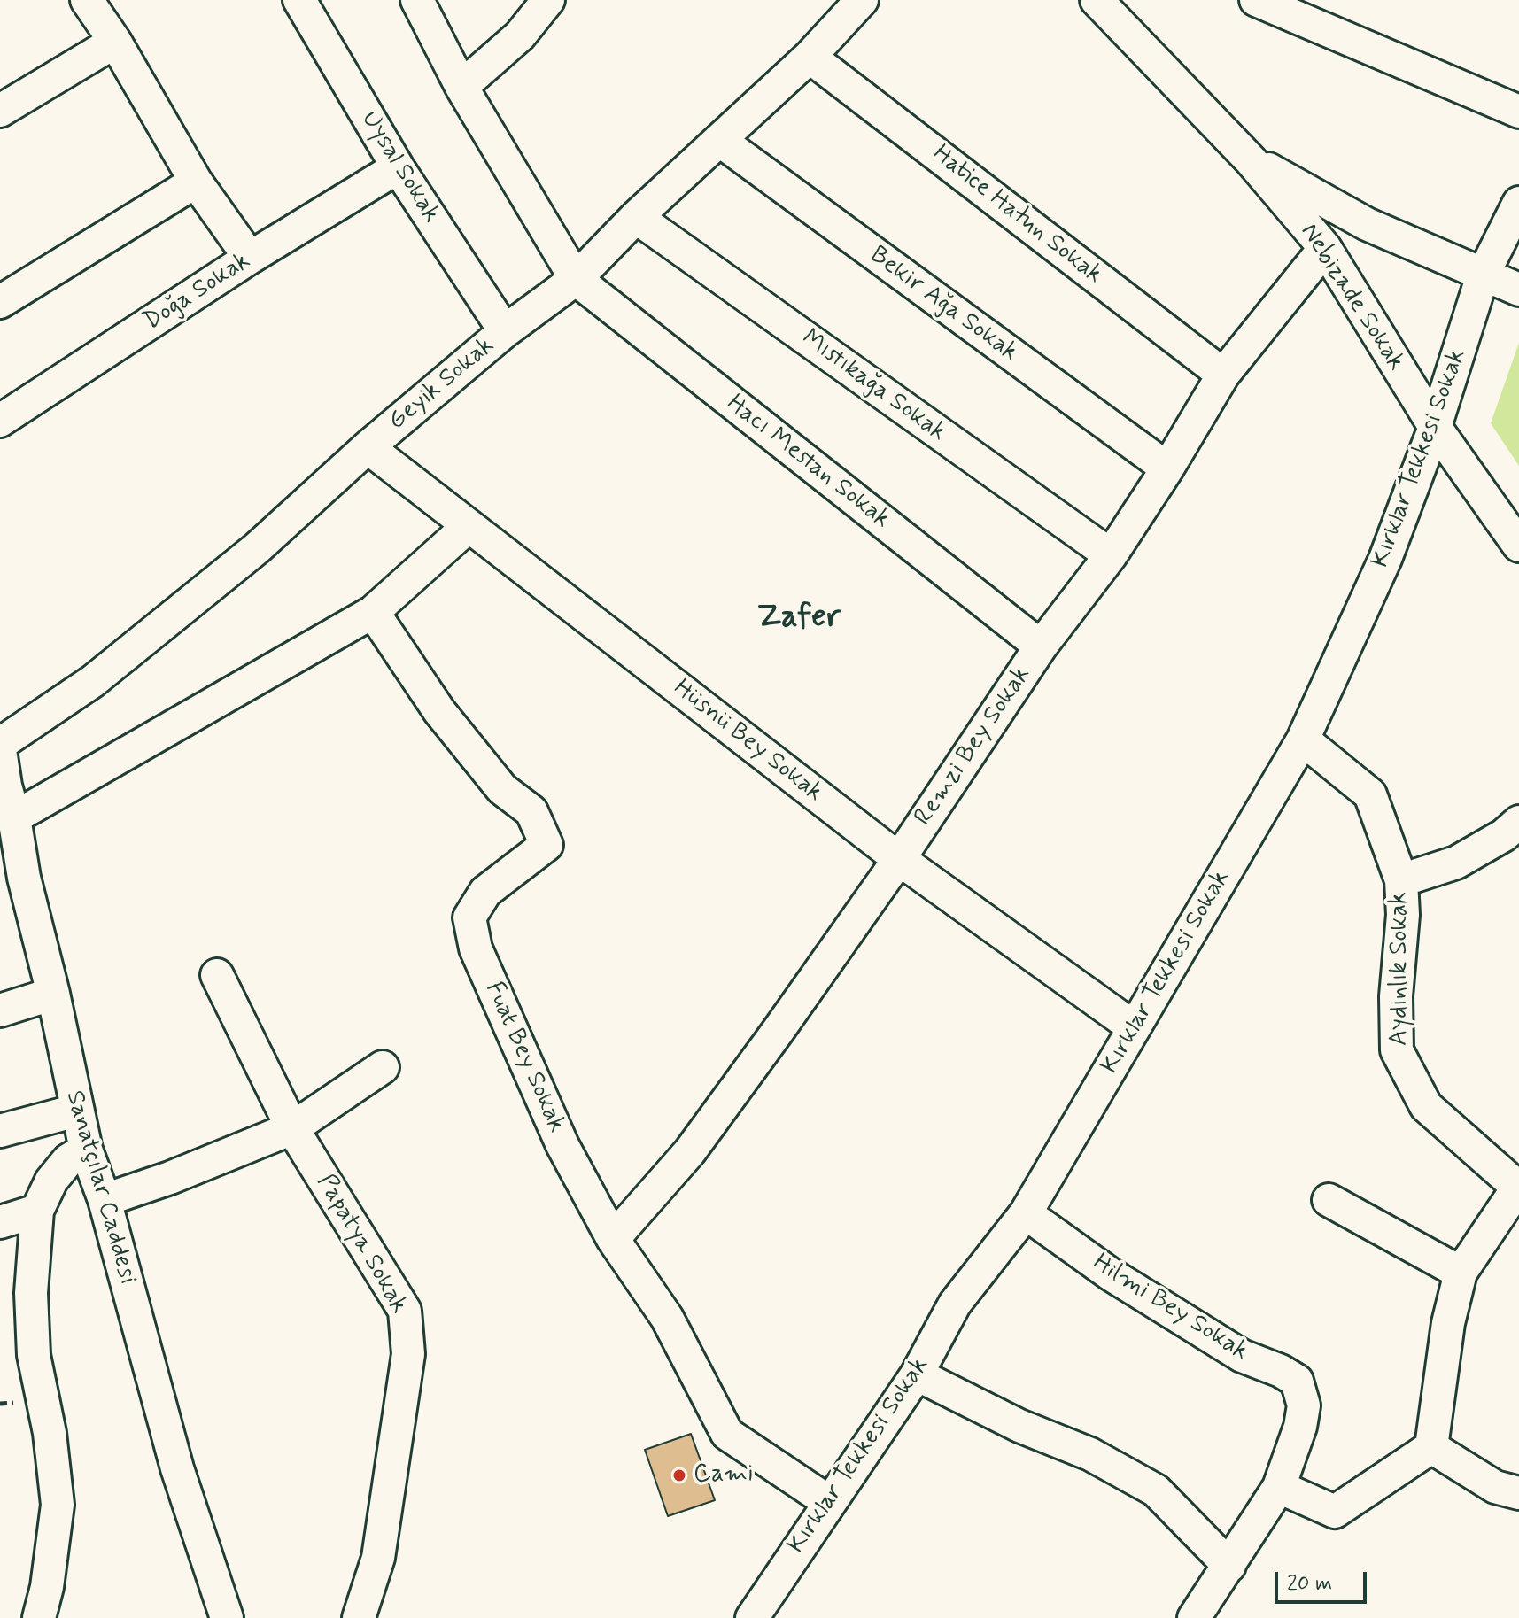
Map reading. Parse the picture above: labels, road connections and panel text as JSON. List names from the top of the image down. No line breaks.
{"streets":{"street":["Uysal Sokak","Hatice Hatun Sokak","Doğa Sokak","Nebizade Sokak","Bekir Ağa Sokak","Geyik Sokak","Mıstıkağa Sokak","Kırklar Tekkesi Sokak","Hacı Mestan Sokak","Hüsnü Bey Sokak","Remzi Bey Sokak","Aydınlık Sokak","Fuat Bey Sokak","Sanatçılar Caddesi","Papatya Sokak","Hilmi Bey Sokak"]},"crossings":[["Uysal Sokak","Doğa Sokak"],["Uysal Sokak","Geyik Sokak"],["Hatice Hatun Sokak","Geyik Sokak"],["Hatice Hatun Sokak","Remzi Bey Sokak"],["Nebizade Sokak","Kırklar Tekkesi Sokak"],["Nebizade Sokak","Remzi Bey Sokak"],["Bekir Ağa Sokak","Geyik Sokak"],["Bekir Ağa Sokak","Remzi Bey Sokak"],["Geyik Sokak","Mıstıkağa Sokak"],["Geyik Sokak","Hacı Mestan Sokak"],["Geyik Sokak","Hüsnü Bey Sokak"],["Mıstıkağa Sokak","Remzi Bey Sokak"],["Kırklar Tekkesi Sokak","Hüsnü Bey Sokak"],["Kırklar Tekkesi Sokak","Aydınlık Sokak"],["Kırklar Tekkesi Sokak","Fuat Bey Sokak"],["Kırklar Tekkesi Sokak","Hilmi Bey Sokak"],["Hacı Mestan Sokak","Remzi Bey Sokak"],["Hüsnü Bey Sokak","Remzi Bey Sokak"],["Remzi Bey Sokak","Fuat Bey Sokak"]],"districts":["Zafer"],"places":["Cami"],"scale_bar":"20 m"}
